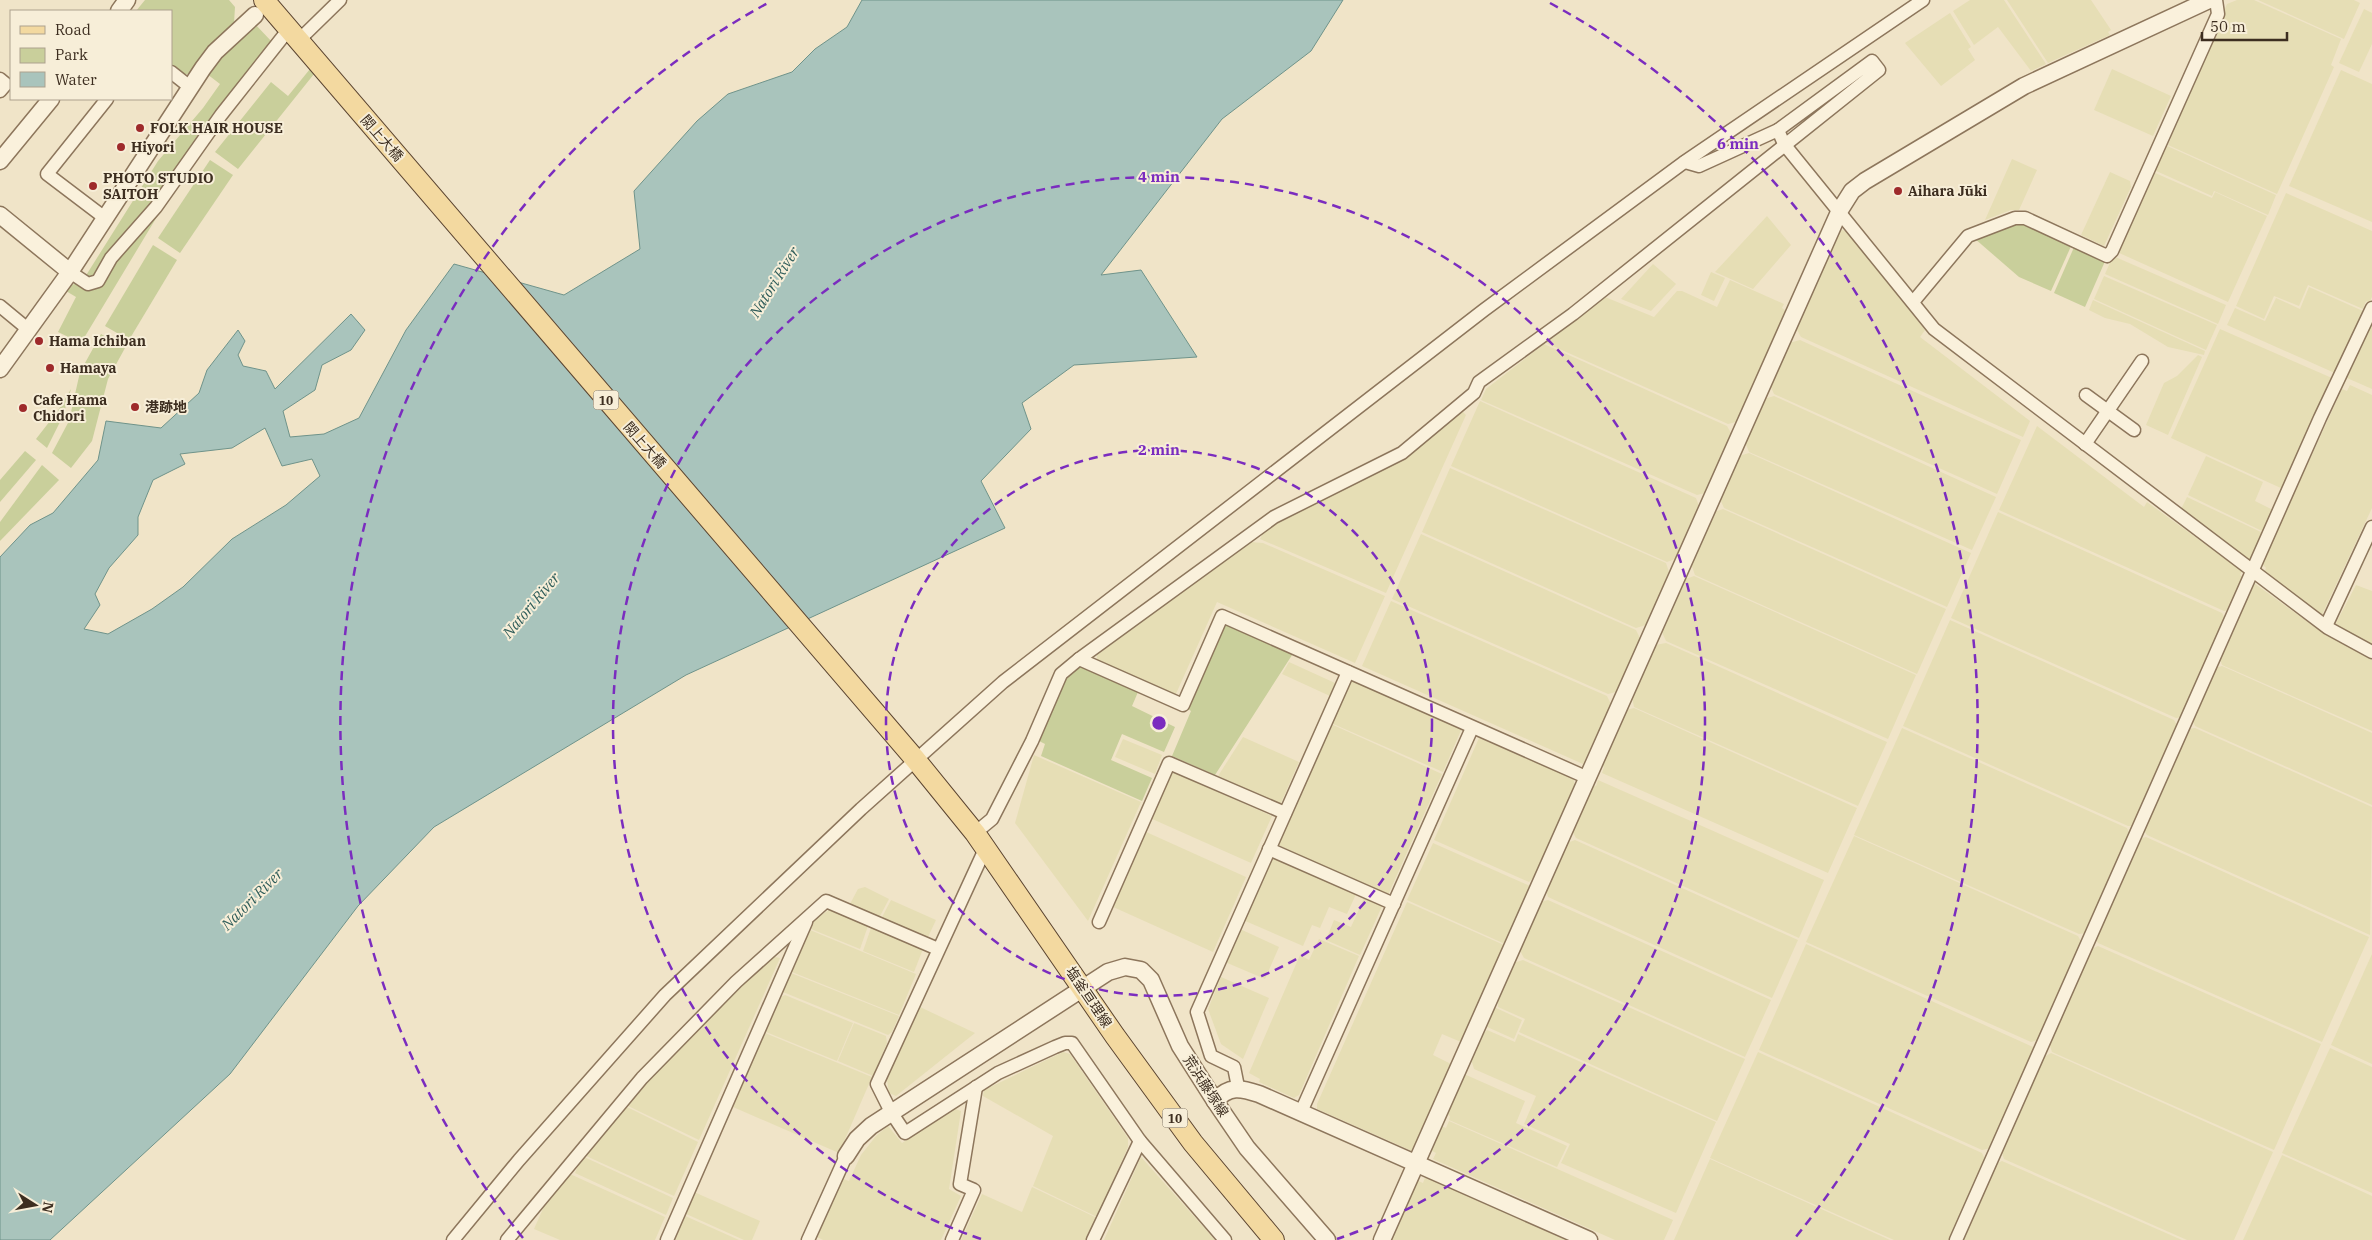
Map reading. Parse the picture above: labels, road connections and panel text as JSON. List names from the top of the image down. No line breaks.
{"streets":{"main road":["閖上大橋","10","塩釜亘理線"],"street":["荒浜藤塚線"]},"crossings":[["閖上大橋","10"],["閖上大橋","塩釜亘理線"],["塩釜亘理線","荒浜藤塚線"]],"water":["Natori River"],"places":["FOLK HAIR HOUSE","Hiyori","PHOTO STUDIO SAITOH","Aihara Jūki","Hama Ichiban","Hamaya","港跡地","Cafe Hama Chidori"],"legend":["Road","Park","Water"],"scale_bar":"50 m","north":"right","rings":["6 min","4 min","2 min"]}
